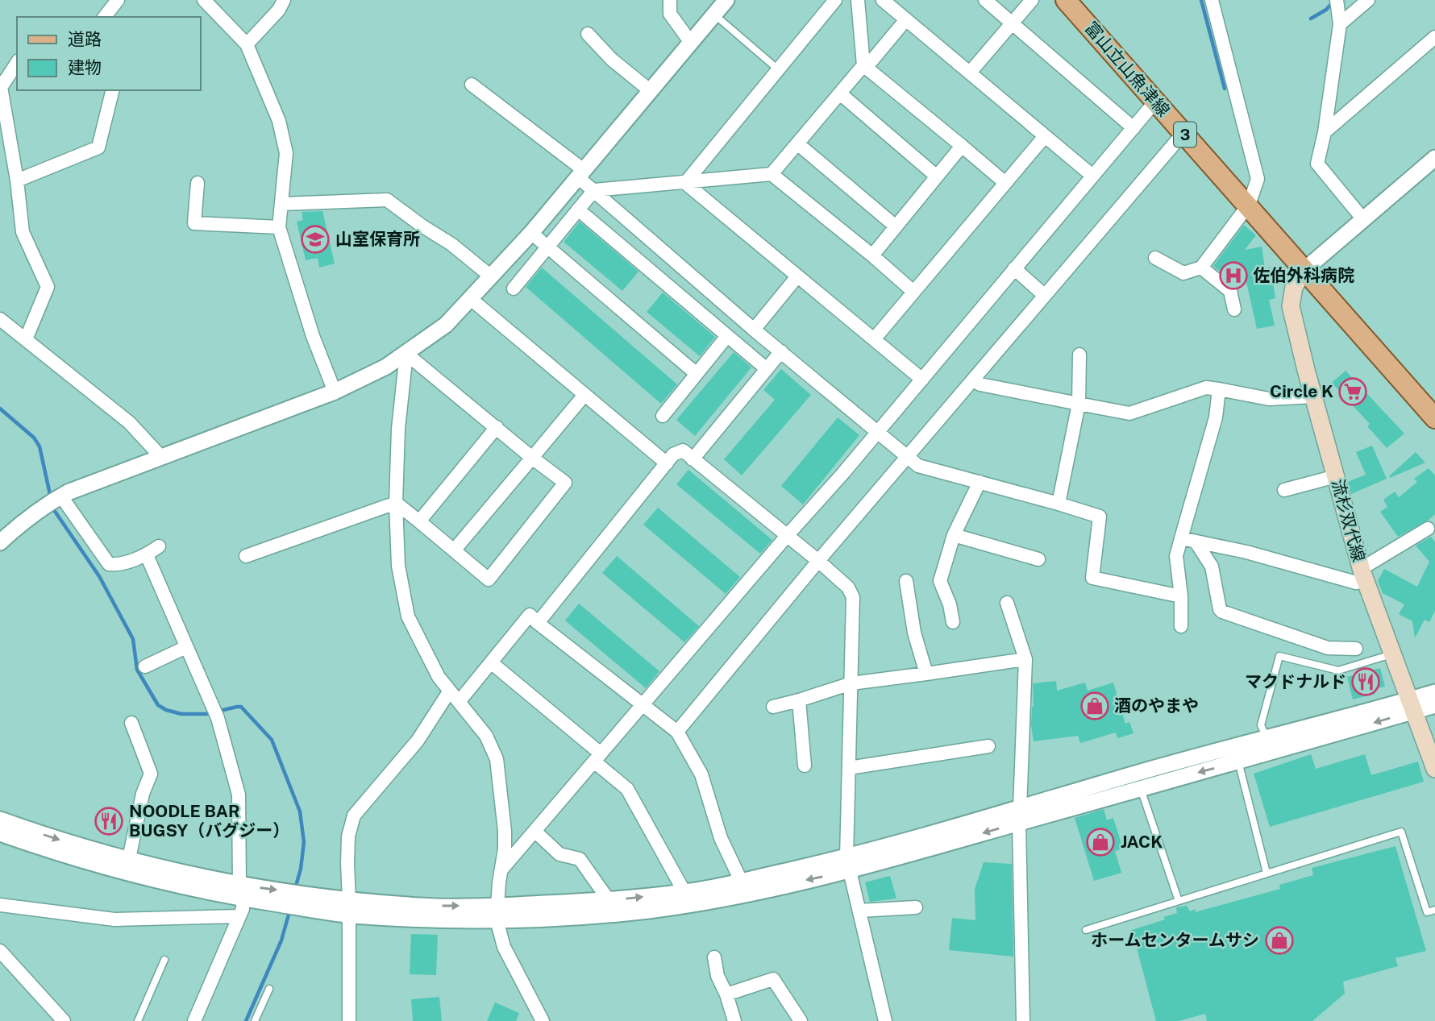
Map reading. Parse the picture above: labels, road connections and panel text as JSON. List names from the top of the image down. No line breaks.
{"streets":{"main road":["富山立山魚津線","3","流杉双代線"]},"crossings":[["富山立山魚津線","流杉双代線"]],"places":{"school or university":["山室保育所"],"hospital":["佐伯外科病院"],"supermarket":["Circle K"],"restaurant":["マクドナルド","NOODLE BAR BUGSY（バグジー）"],"shop":["酒のやまや","JACK","ホームセンタームサシ"]},"legend":["道路","建物"]}
